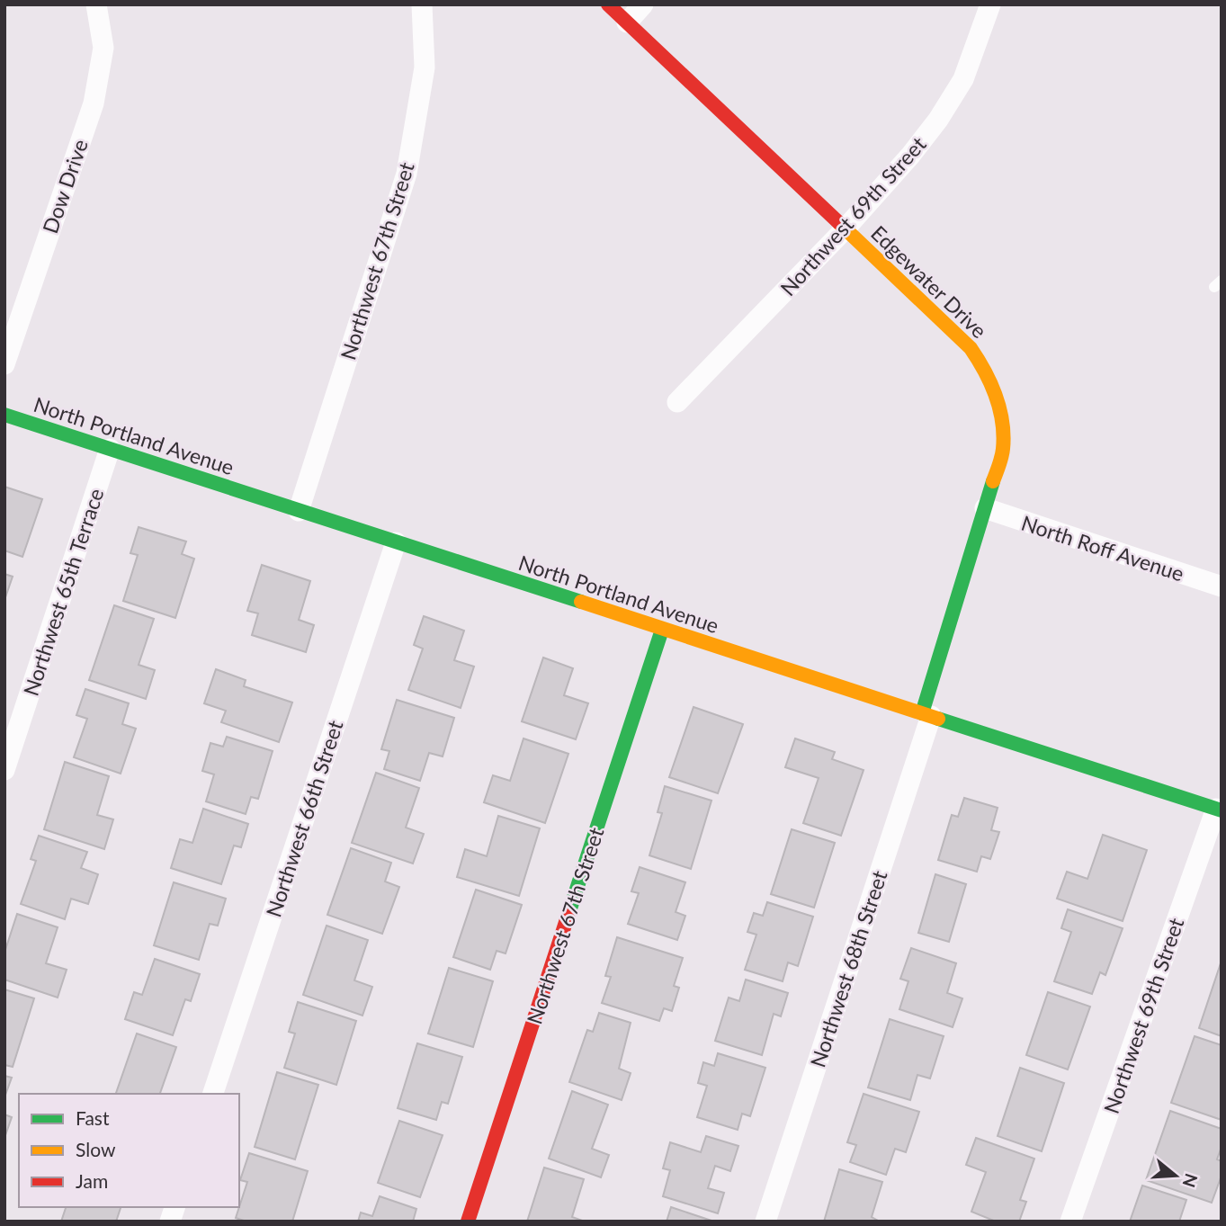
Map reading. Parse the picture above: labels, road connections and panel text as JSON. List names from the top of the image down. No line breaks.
{"streets":{"street":["Dow Drive","Northwest 69th Street","Northwest 67th Street","Edgewater Drive","North Portland Avenue","North Roff Avenue","Northwest 65th Terrace","Northwest 66th Street","Northwest 68th Street"]},"crossings":[["Northwest 69th Street","Edgewater Drive"],["Northwest 69th Street","North Portland Avenue"],["Northwest 67th Street","North Portland Avenue"],["Edgewater Drive","North Portland Avenue"],["Edgewater Drive","North Roff Avenue"],["Edgewater Drive","Northwest 68th Street"],["North Portland Avenue","Northwest 65th Terrace"],["North Portland Avenue","Northwest 66th Street"],["North Portland Avenue","Northwest 68th Street"]],"legend":["Fast","Slow","Jam"],"north":"right"}
